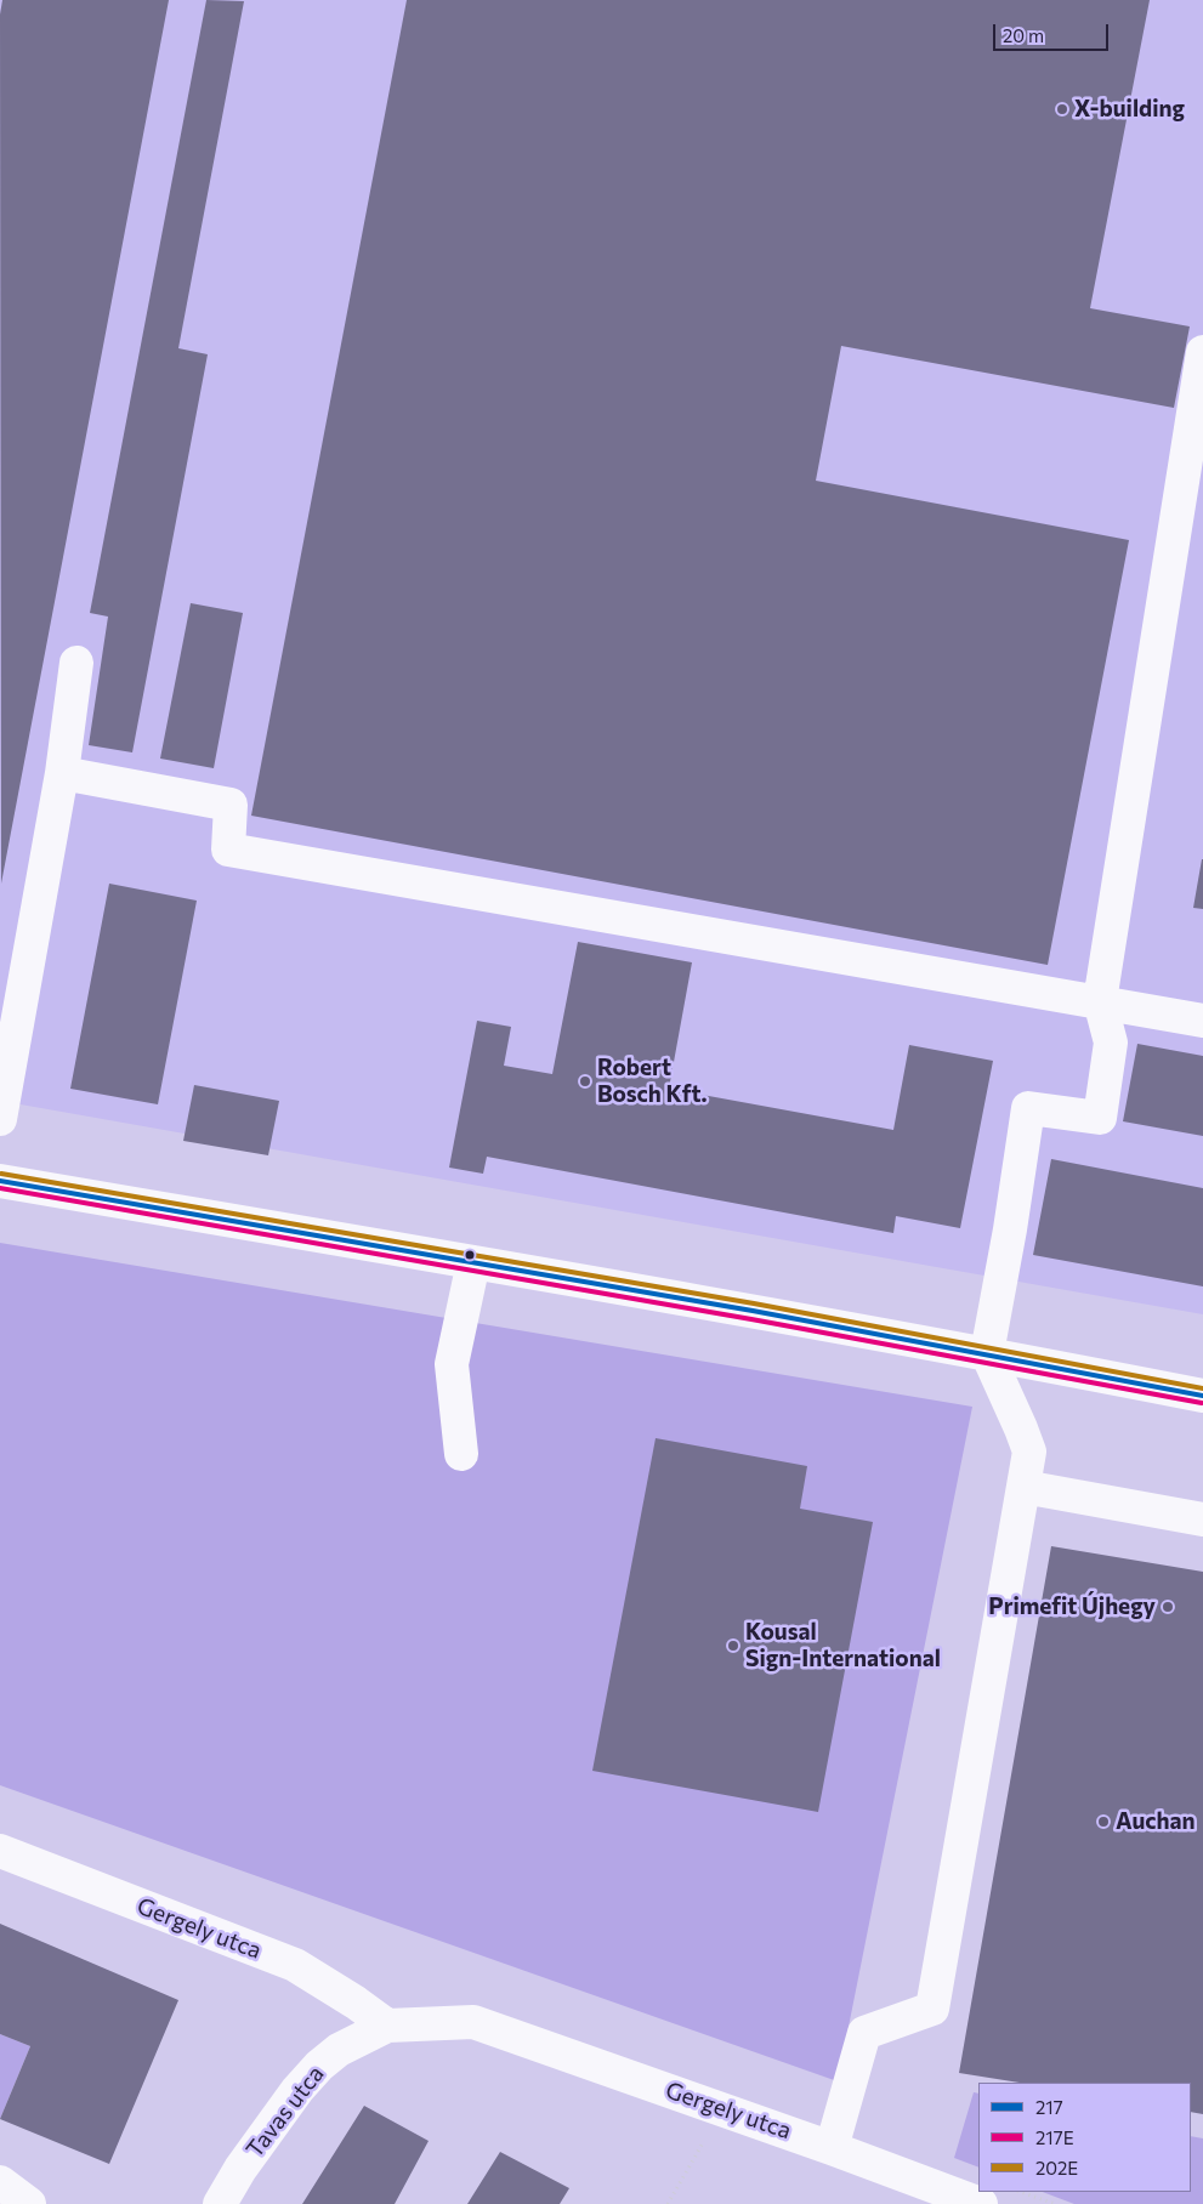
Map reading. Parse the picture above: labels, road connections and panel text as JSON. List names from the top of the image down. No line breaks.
{"streets":{"street":["Gergely utca","Tavas utca"]},"crossings":[["Gergely utca","Tavas utca"]],"places":["X-building","Robert Bosch Kft.","Primefit Újhegy","Kousal Sign-International","Auchan"],"lines":["transit line 202E","transit line 217","transit line 217E"],"legend":["217","217E","202E"],"scale_bar":"20 m"}
